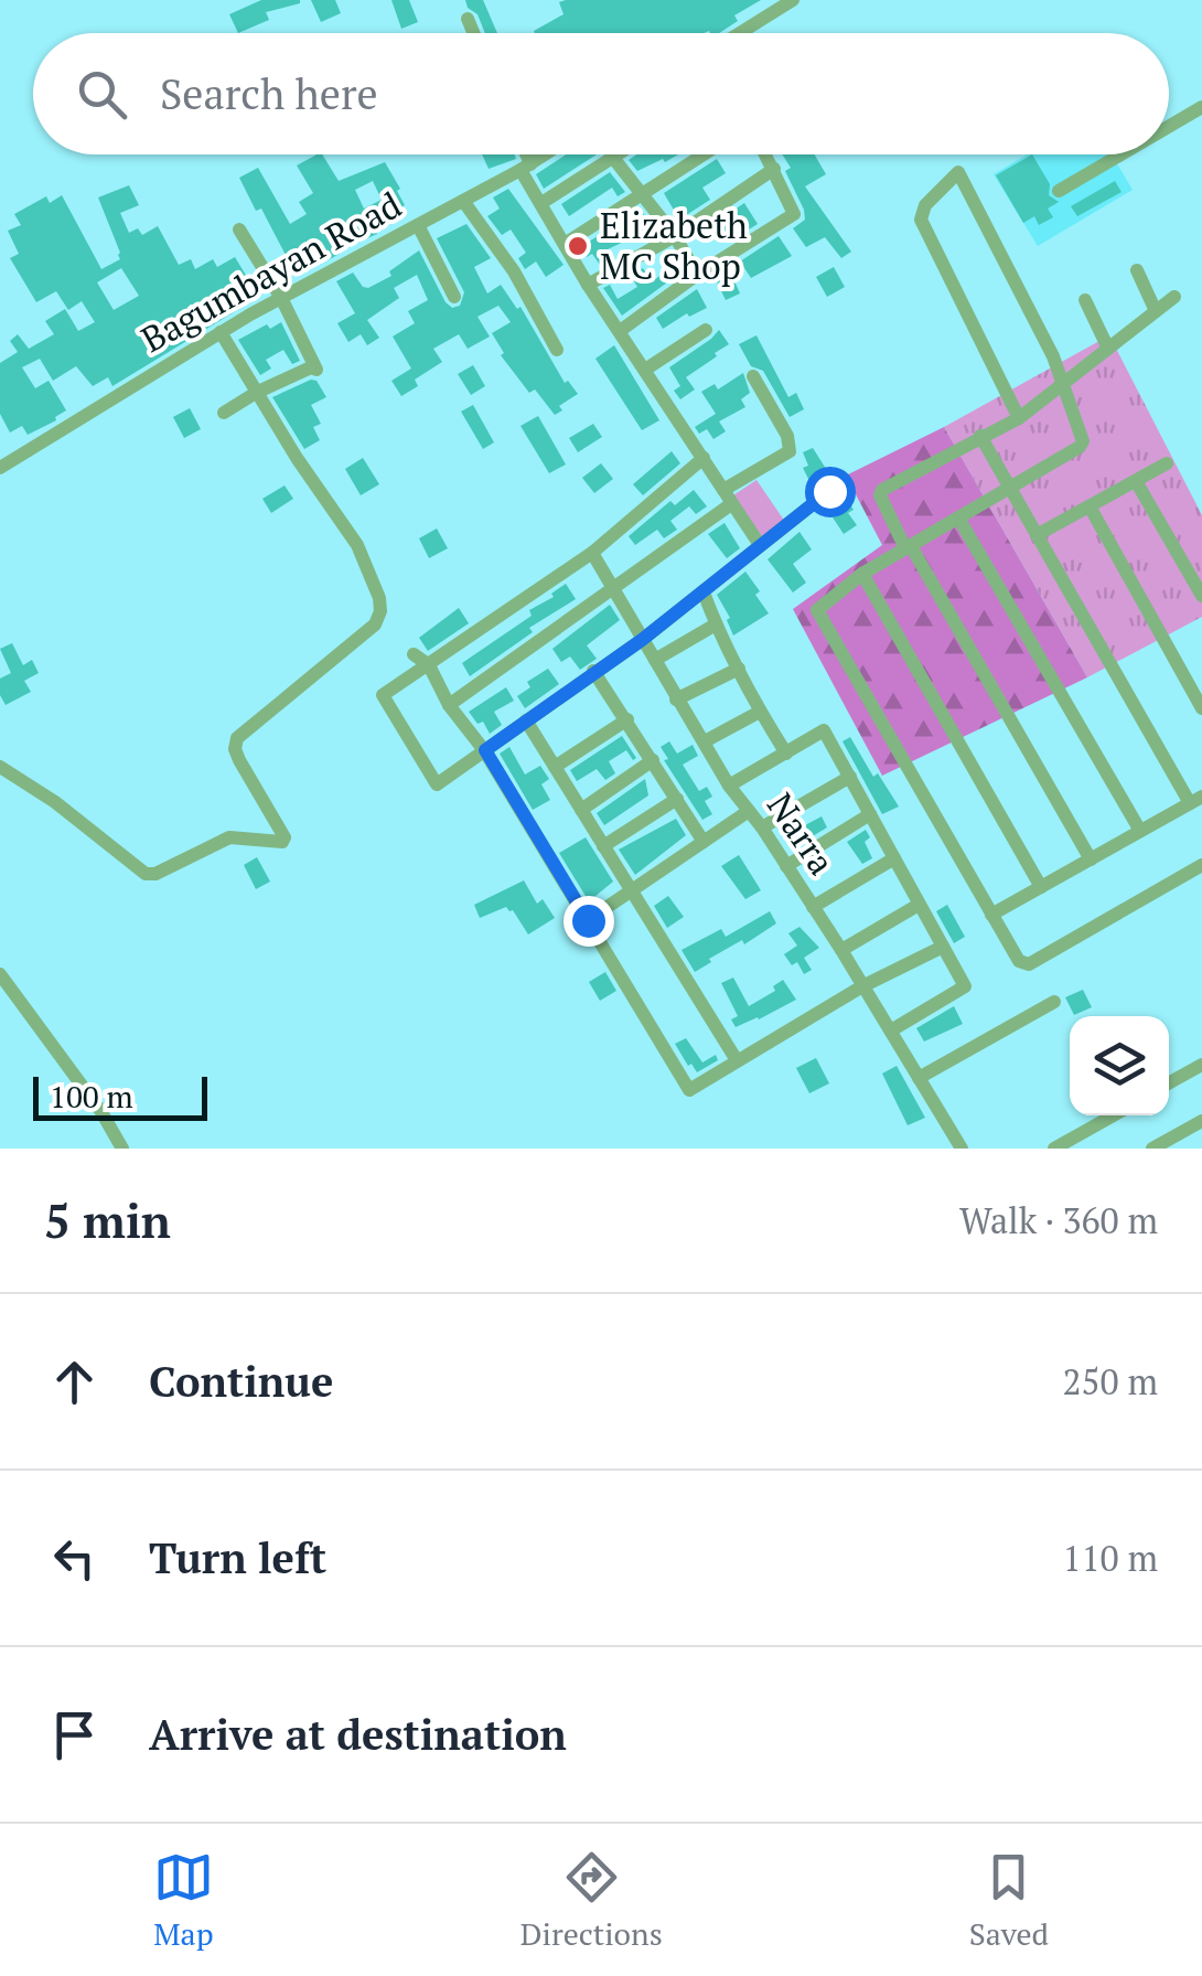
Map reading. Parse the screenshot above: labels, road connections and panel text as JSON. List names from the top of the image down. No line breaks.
{"streets":{"street":["Bagumbayan Road","Narra"]},"places":["Elizabeth MC Shop"],"scale_bar":"100 m","page":{"search":"Search here","scale":"100 m","heading":["5 min","Walk · 360 m"],"list":[["Continue","250 m"],["Turn left","110 m"],"Arrive at destination"],"nav":["Map","Directions","Saved"]}}
